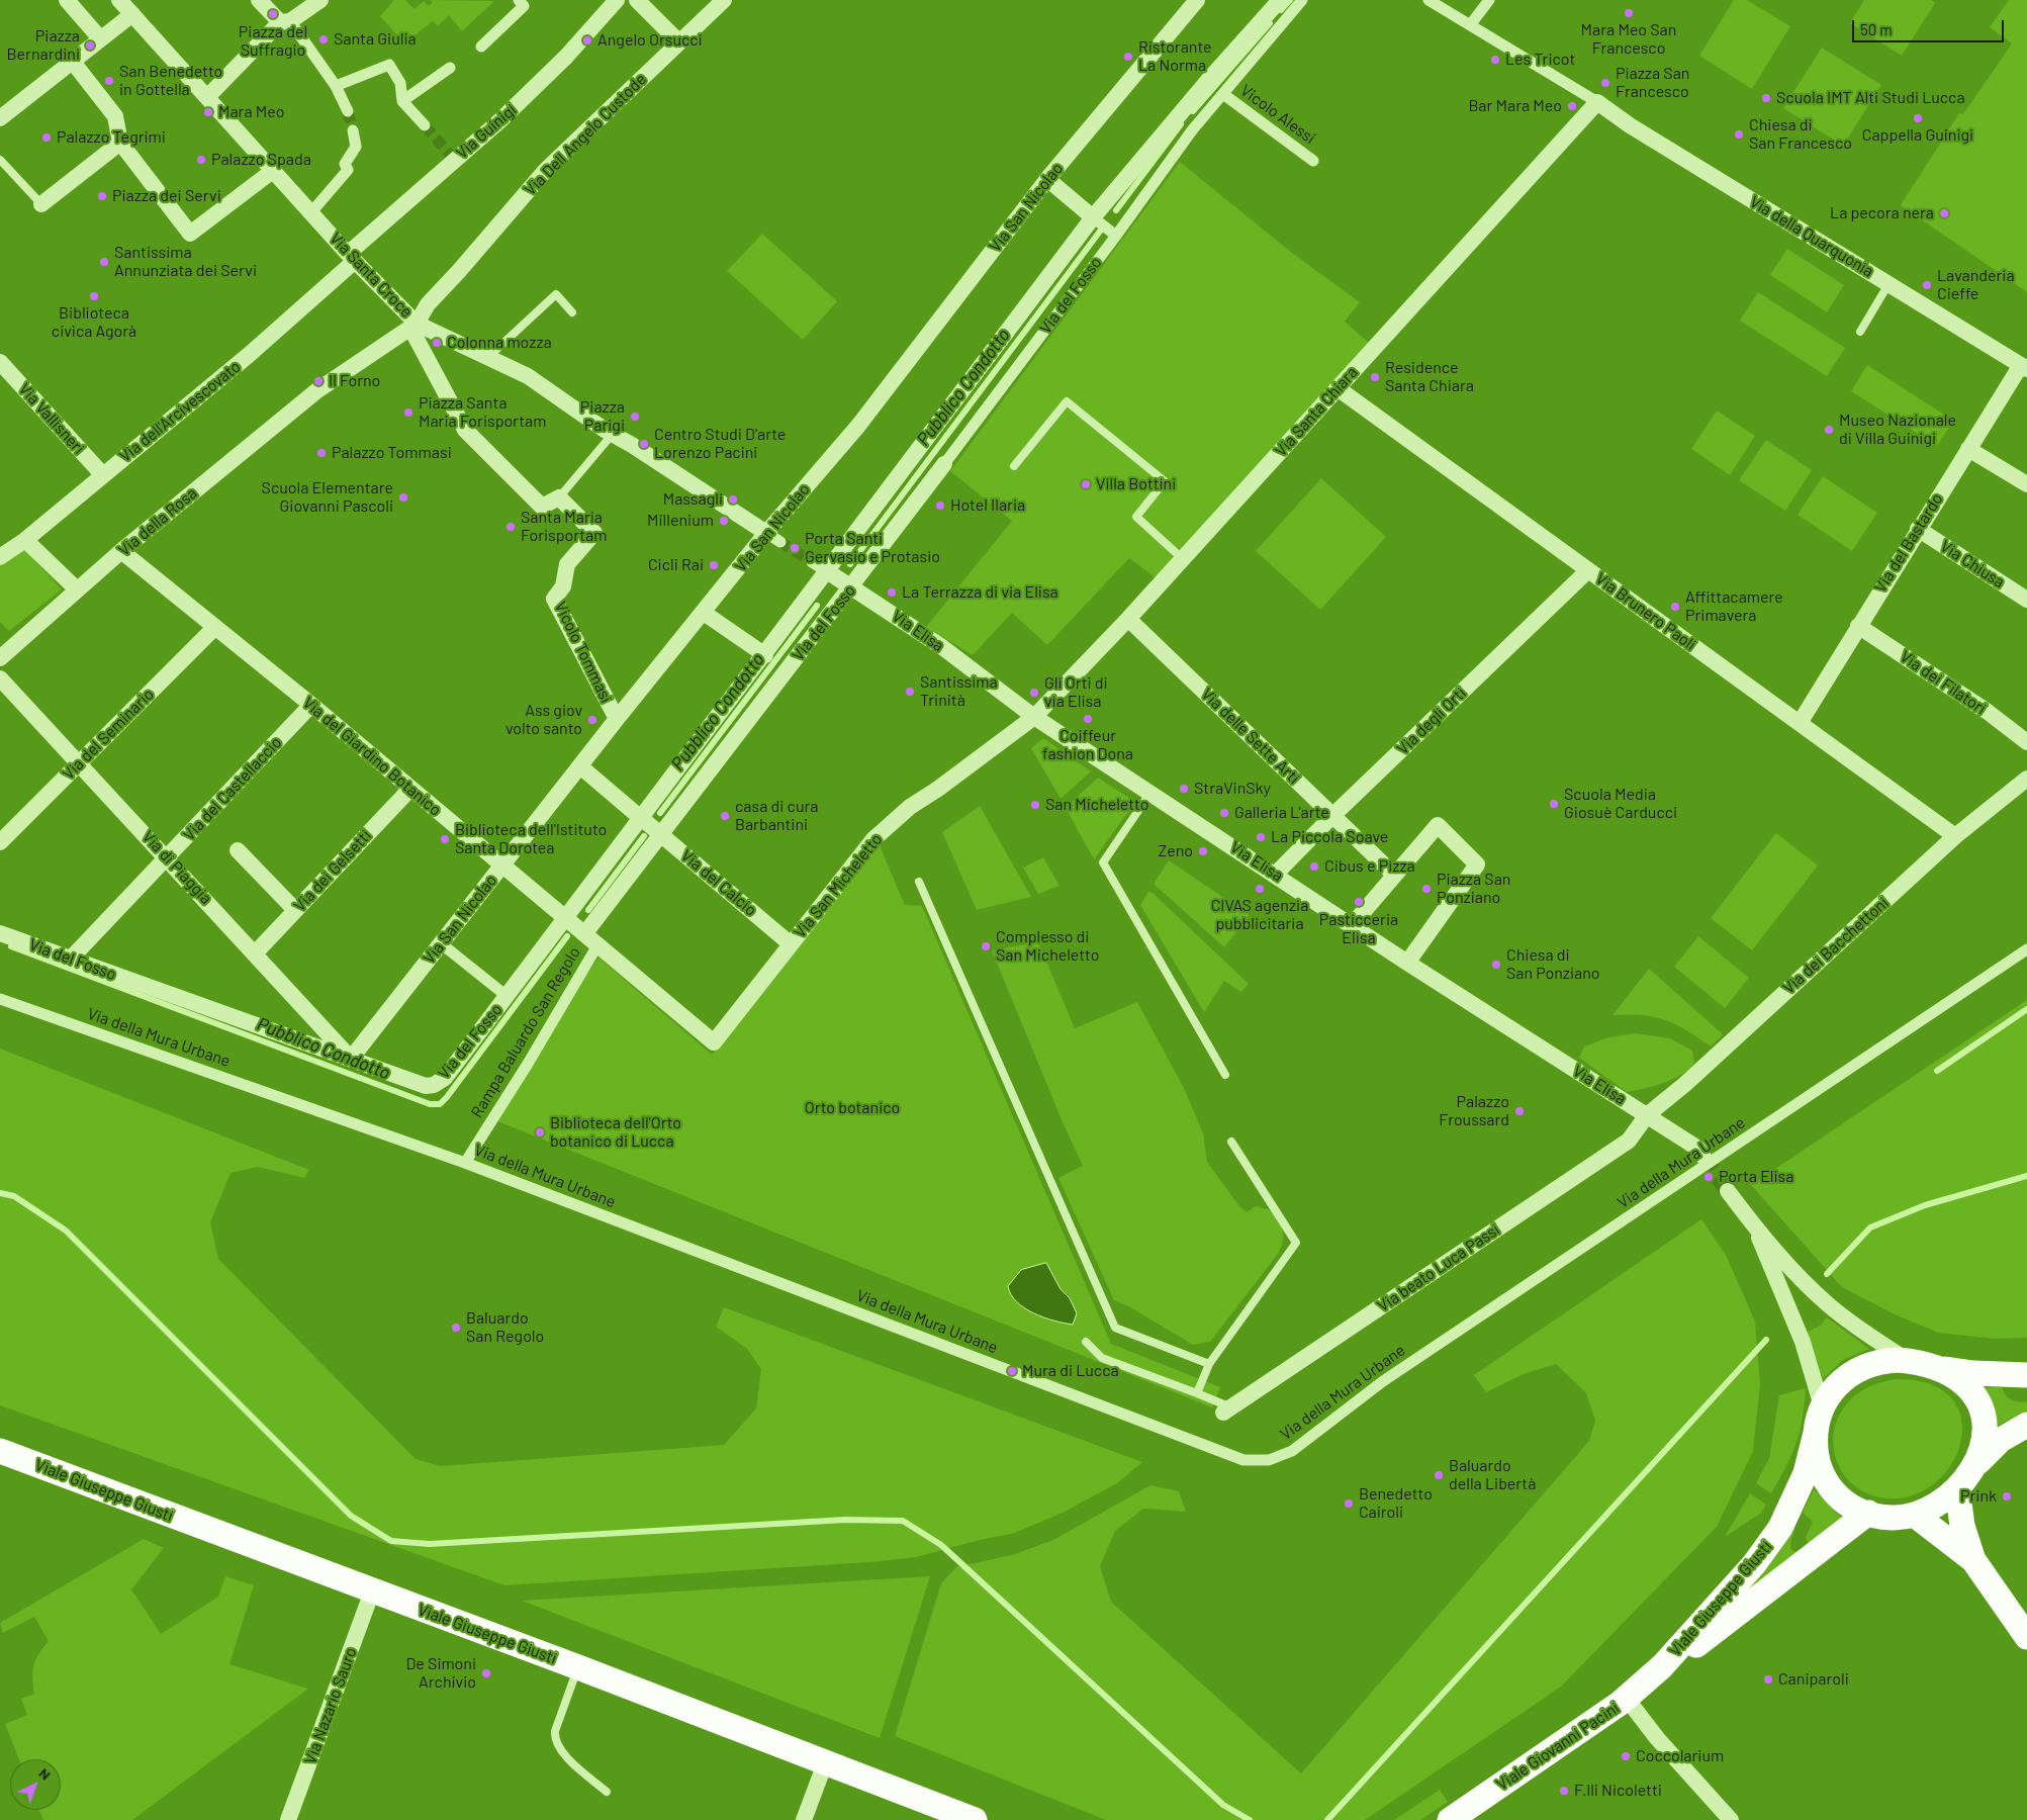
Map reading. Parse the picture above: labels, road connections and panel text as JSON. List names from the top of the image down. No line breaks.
{"streets":{"main road":["Viale Giuseppe Giusti","Viale Giovanni Pacini"],"street":["Vicolo Alessi","Via Guinigi","Via Dell Angelo Custode","Via San Nicolao","Via della Quarquonia","Via Santa Croce","Via del Fosso","Via dell'Arcivescovato","Via Santa Chiara","Via Vallisneri","Via della Rosa","Via del Bastardo","Via Chiusa","Via Brunero Paoli","Via Elisa","Vicolo Tommasi","Via dei Filatori","Via degli Orti","Via del Seminario","Via delle Sette Arti","Via del Giardino Botanico","Via del Castellaccio","Via di Piaggia","Via dei Gelsetti","Via del Calcio","Via San Micheletto","Via dei Bacchettoni","Rampa Baluardo San Regolo","Via della Mura Urbane","Via beato Luca Passi","Via Nazario Sauro"]},"crossings":[["Vicolo Alessi","Via del Fosso"],["Via Guinigi","Via Santa Croce"],["Via Guinigi","Via dell'Arcivescovato"],["Via Dell Angelo Custode","Via Santa Croce"],["Via Dell Angelo Custode","Via della Rosa"],["Via San Nicolao","Via Santa Croce"],["Via San Nicolao","Via del Fosso"],["Via San Nicolao","Vicolo Tommasi"],["Via San Nicolao","Via del Giardino Botanico"],["Via San Nicolao","Via di Piaggia"],["Via San Nicolao","Via del Calcio"],["Via della Quarquonia","Via Santa Chiara"],["Via della Quarquonia","Via del Bastardo"],["Via Santa Croce","Via dell'Arcivescovato"],["Via Santa Croce","Via della Rosa"],["Via del Fosso","Via Elisa"],["Via del Fosso","Via del Giardino Botanico"],["Via del Fosso","Via del Castellaccio"],["Via del Fosso","Via di Piaggia"],["Via del Fosso","Via del Calcio"],["Via dell'Arcivescovato","Via Vallisneri"],["Via Santa Chiara","Via Brunero Paoli"],["Via Santa Chiara","Via Elisa"],["Via Santa Chiara","Via delle Sette Arti"],["Via Santa Chiara","Via San Micheletto"],["Via della Rosa","Via del Giardino Botanico"],["Via del Bastardo","Via Chiusa"],["Via del Bastardo","Via Brunero Paoli"],["Via del Bastardo","Via dei Filatori"],["Via Brunero Paoli","Via degli Orti"],["Via Brunero Paoli","Via dei Bacchettoni"],["Via Elisa","Via degli Orti"],["Via Elisa","Via San Micheletto"],["Via Elisa","Via dei Bacchettoni"],["Via Elisa","Via beato Luca Passi"],["Via degli Orti","Via delle Sette Arti"],["Via del Seminario","Via del Giardino Botanico"],["Via del Seminario","Via di Piaggia"],["Via del Giardino Botanico","Via del Castellaccio"],["Via del Giardino Botanico","Via dei Gelsetti"],["Via del Giardino Botanico","Via San Micheletto"],["Via del Giardino Botanico","Rampa Baluardo San Regolo"],["Via del Castellaccio","Via di Piaggia"],["Via di Piaggia","Via dei Gelsetti"],["Via del Calcio","Via San Micheletto"],["Via dei Bacchettoni","Via beato Luca Passi"],["Rampa Baluardo San Regolo","Via della Mura Urbane"],["Viale Giuseppe Giusti","Via Nazario Sauro"],["Viale Giuseppe Giusti","Viale Giovanni Pacini"]],"water":["Pubblico Condotto"],"parks":["Orto botanico"],"places":["Mara Meo San Francesco","Piazza del Suffragio","Santa Giulia","Angelo Orsucci","Piazza Bernardini","Ristorante La Norma","Les Tricot","San Benedetto in Gottella","Piazza San Francesco","Scuola IMT Alti Studi Lucca","Bar Mara Meo","Mara Meo","Cappella Guinigi","Chiesa di San Francesco","Palazzo Tegrimi","Palazzo Spada","Piazza dei Servi","La pecora nera","Santissima Annunziata dei Servi","Lavanderia Cieffe","Biblioteca civica Agorà","Colonna mozza","Residence Santa Chiara","Il Forno","Piazza Santa Maria Forisportam","Piazza Parigi","Museo Nazionale di Villa Guinigi","Centro Studi D'arte Lorenzo Pacini","Palazzo Tommasi","Villa Bottini","Scuola Elementare Giovanni Pascoli","Massagli","Hotel Ilaria","Millenium","Santa Maria Forisportam","Porta Santi Gervasio e Protasio","Cicli Rai","La Terrazza di via Elisa","Affittacamere Primavera","Santissima Trinità","Gli Orti di via Elisa","Coiffeur fashion Dona","Ass giov volto santo","StraVinSky","Scuola Media Giosuè Carducci","San Micheletto","Galleria L'arte","casa di cura Barbantini","La Piccola Soave","Biblioteca dell'Istituto Santa Dorotea","Zeno","Cibus e Pizza","CIVAS agenzia pubblicitaria","Piazza San Ponziano","Pasticceria Elisa","Complesso di San Micheletto","Chiesa di San Ponziano","Palazzo Froussard","Biblioteca dell'Orto botanico di Lucca","Porta Elisa","Baluardo San Regolo","Mura di Lucca","Baluardo della Libertà","Prink","Benedetto Cairoli","De Simoni Archivio","Caniparoli","Coccolarium","F.lli Nicoletti"],"scale_bar":"50 m","north":"top right"}
